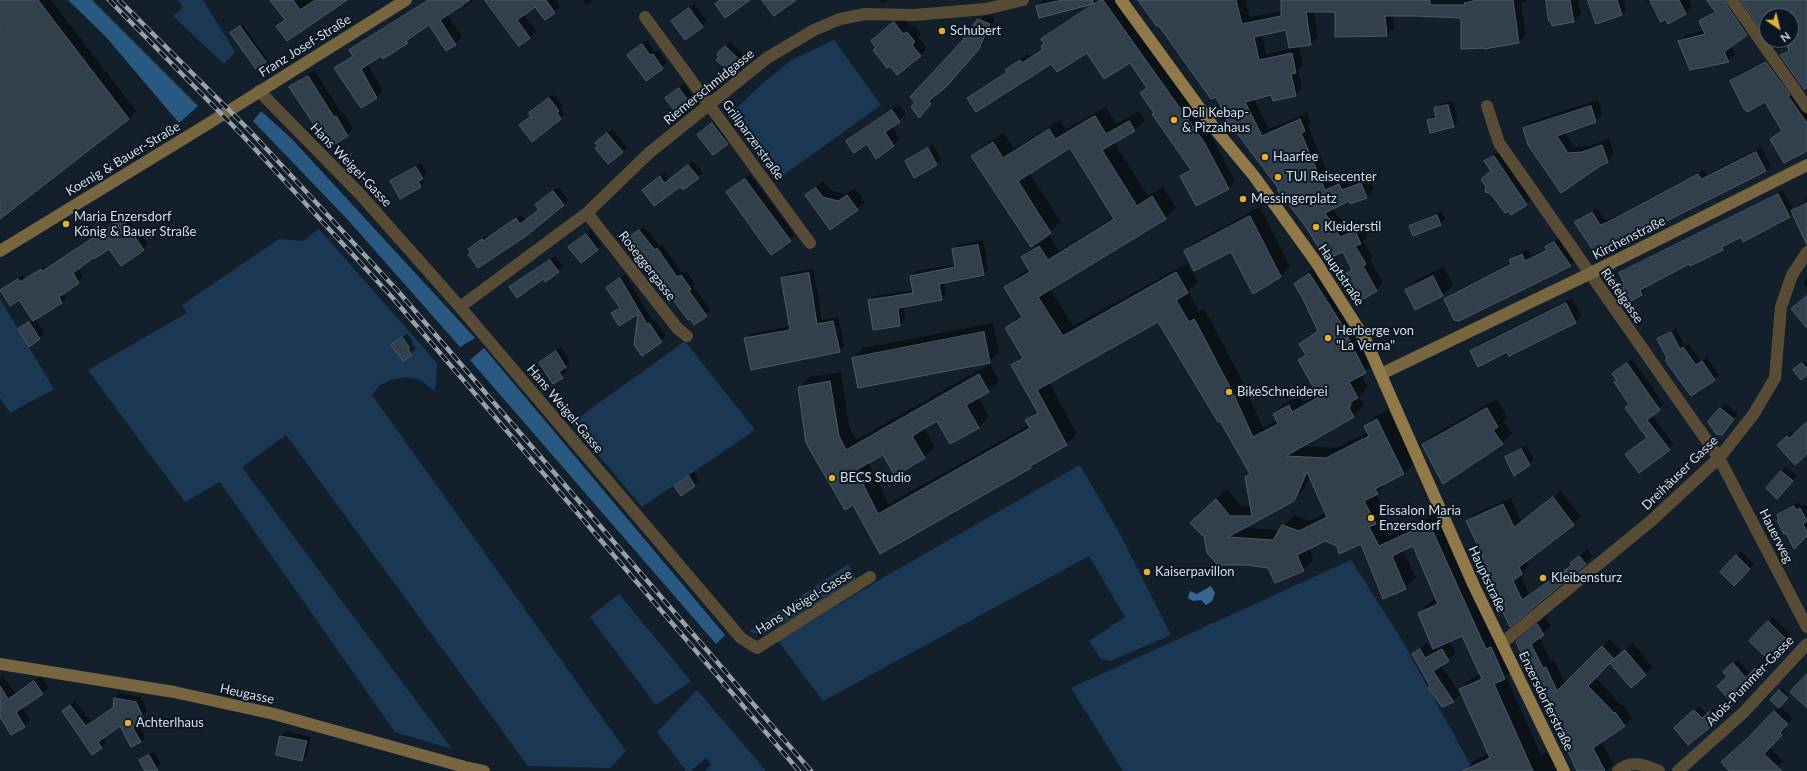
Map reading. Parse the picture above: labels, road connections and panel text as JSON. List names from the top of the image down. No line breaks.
{"streets":{"main road":["Hauptstraße","Enzersdorferstraße"],"street":["Franz Josef-Straße","Riemerschmidgasse","Grillparzerstraße","Koenig & Bauer-Straße","Hans Weigel-Gasse","Kirchenstraße","Roseggergasse","Riefelgasse","Dreihäuser Gasse","Hauerweg","Alois-Pummer-Gasse","Heugasse"]},"crossings":[["Franz Josef-Straße","Koenig & Bauer-Straße"],["Franz Josef-Straße","Hans Weigel-Gasse"],["Riemerschmidgasse","Grillparzerstraße"],["Riemerschmidgasse","Hans Weigel-Gasse"],["Riemerschmidgasse","Roseggergasse"],["Koenig & Bauer-Straße","Hans Weigel-Gasse"],["Kirchenstraße","Hauptstraße"],["Kirchenstraße","Riefelgasse"],["Hauptstraße","Dreihäuser Gasse"],["Hauptstraße","Enzersdorferstraße"],["Riefelgasse","Dreihäuser Gasse"],["Riefelgasse","Hauerweg"],["Dreihäuser Gasse","Hauerweg"],["Dreihäuser Gasse","Enzersdorferstraße"]],"places":["Schubert","Deli Kebap- & Pizzahaus","Haarfee","TUI Reisecenter","Messingerplatz","Maria Enzersdorf König & Bauer Straße","Kleiderstil","Herberge von \"La Verna\"","BikeSchneiderei","BECS Studio","Eissalon Maria Enzersdorf","Kaiserpavillon","Kleibensturz","Achterlhaus"],"north":"bottom right"}
